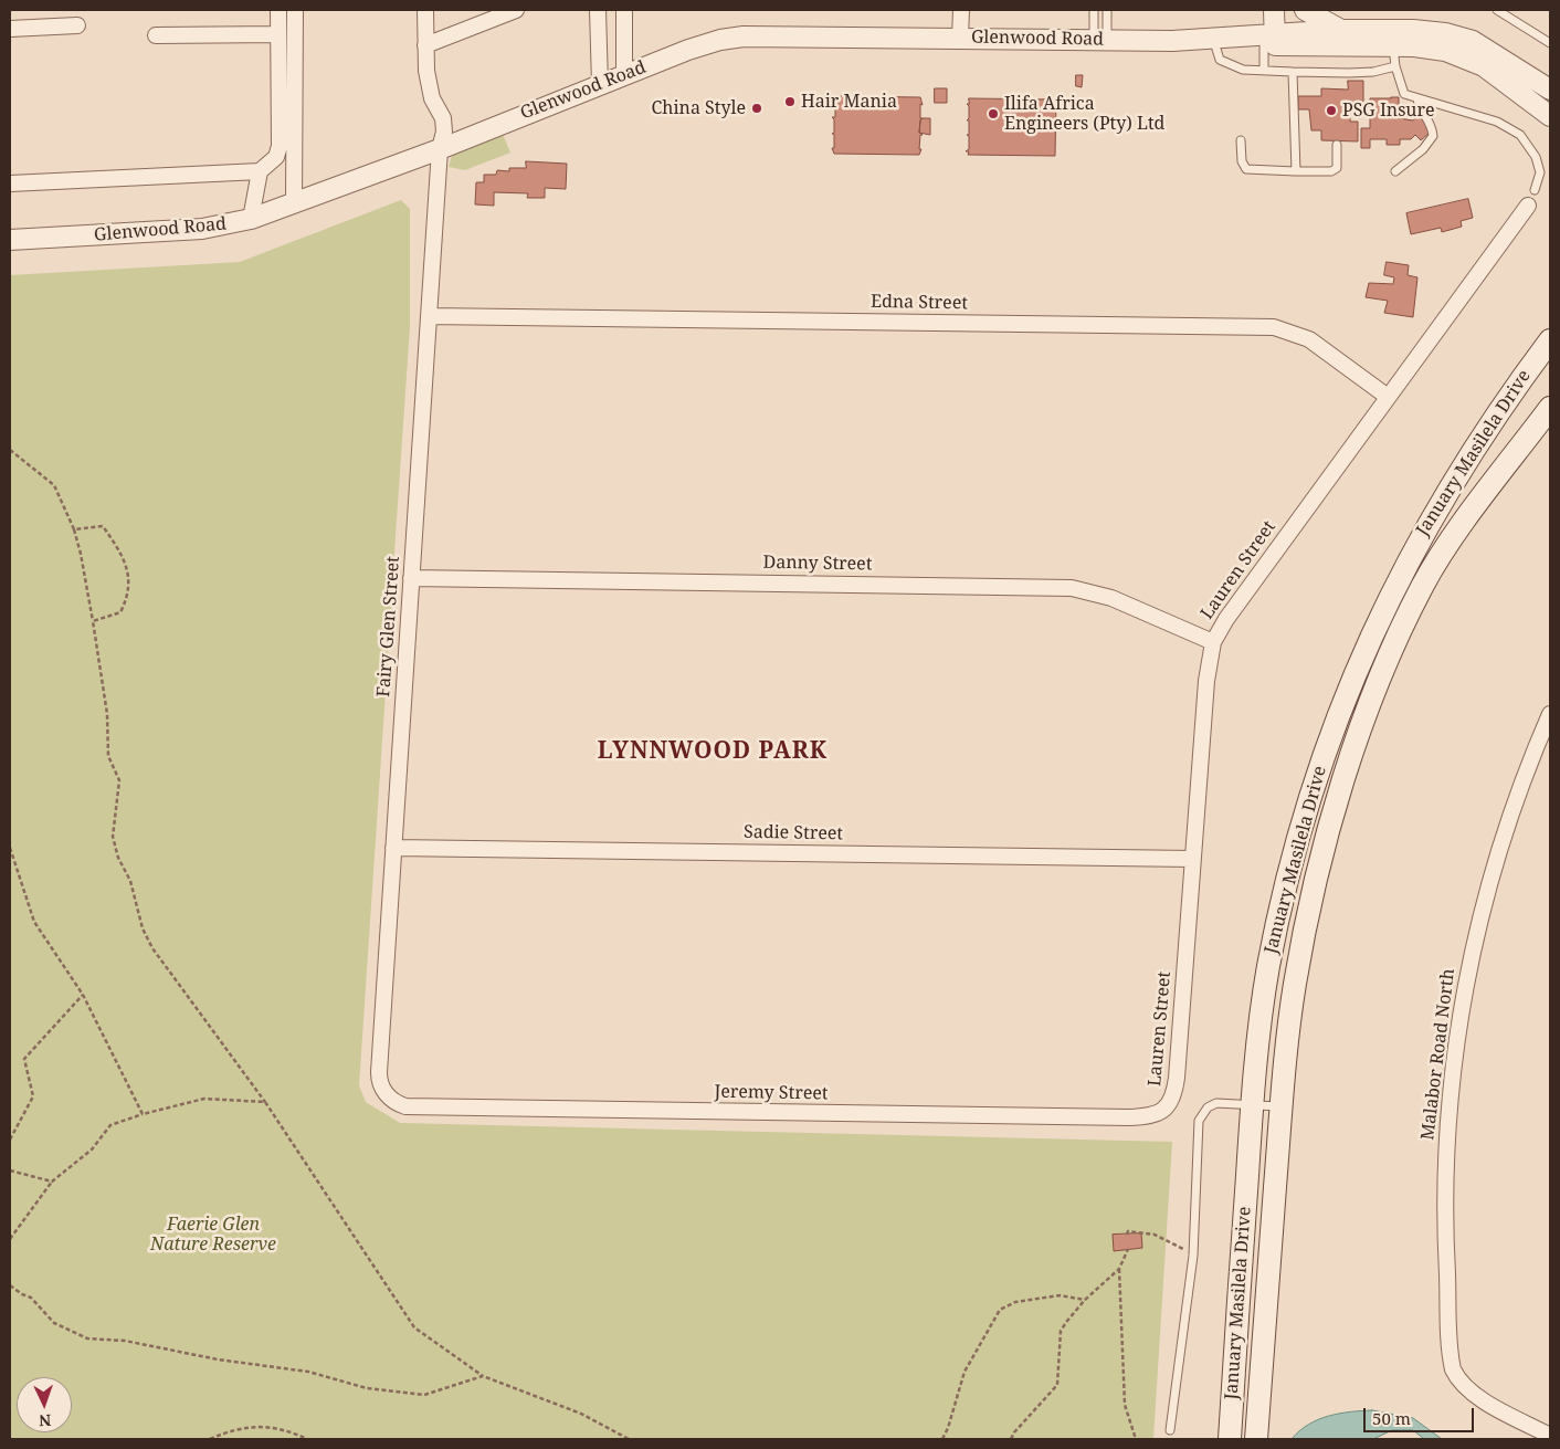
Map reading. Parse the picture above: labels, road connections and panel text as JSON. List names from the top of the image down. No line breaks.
{"streets":{"main road":["January Masilela Drive"],"street":["Glenwood Road","Edna Street","Danny Street","Lauren Street","Fairy Glen Street","Sadie Street","Malabor Road North","Jeremy Street"]},"crossings":[["Glenwood Road","Fairy Glen Street"],["Edna Street","Lauren Street"],["Edna Street","Fairy Glen Street"],["Danny Street","Lauren Street"],["Danny Street","Fairy Glen Street"],["Lauren Street","Sadie Street"],["Lauren Street","Jeremy Street"],["Fairy Glen Street","Sadie Street"],["Fairy Glen Street","Jeremy Street"]],"districts":["LYNNWOOD PARK"],"parks":["Faerie Glen Nature Reserve"],"places":["Hair Mania","China Style","PSG Insure","Ilifa Africa Engineers (Pty) Ltd"],"scale_bar":"50 m","north":"bottom"}
